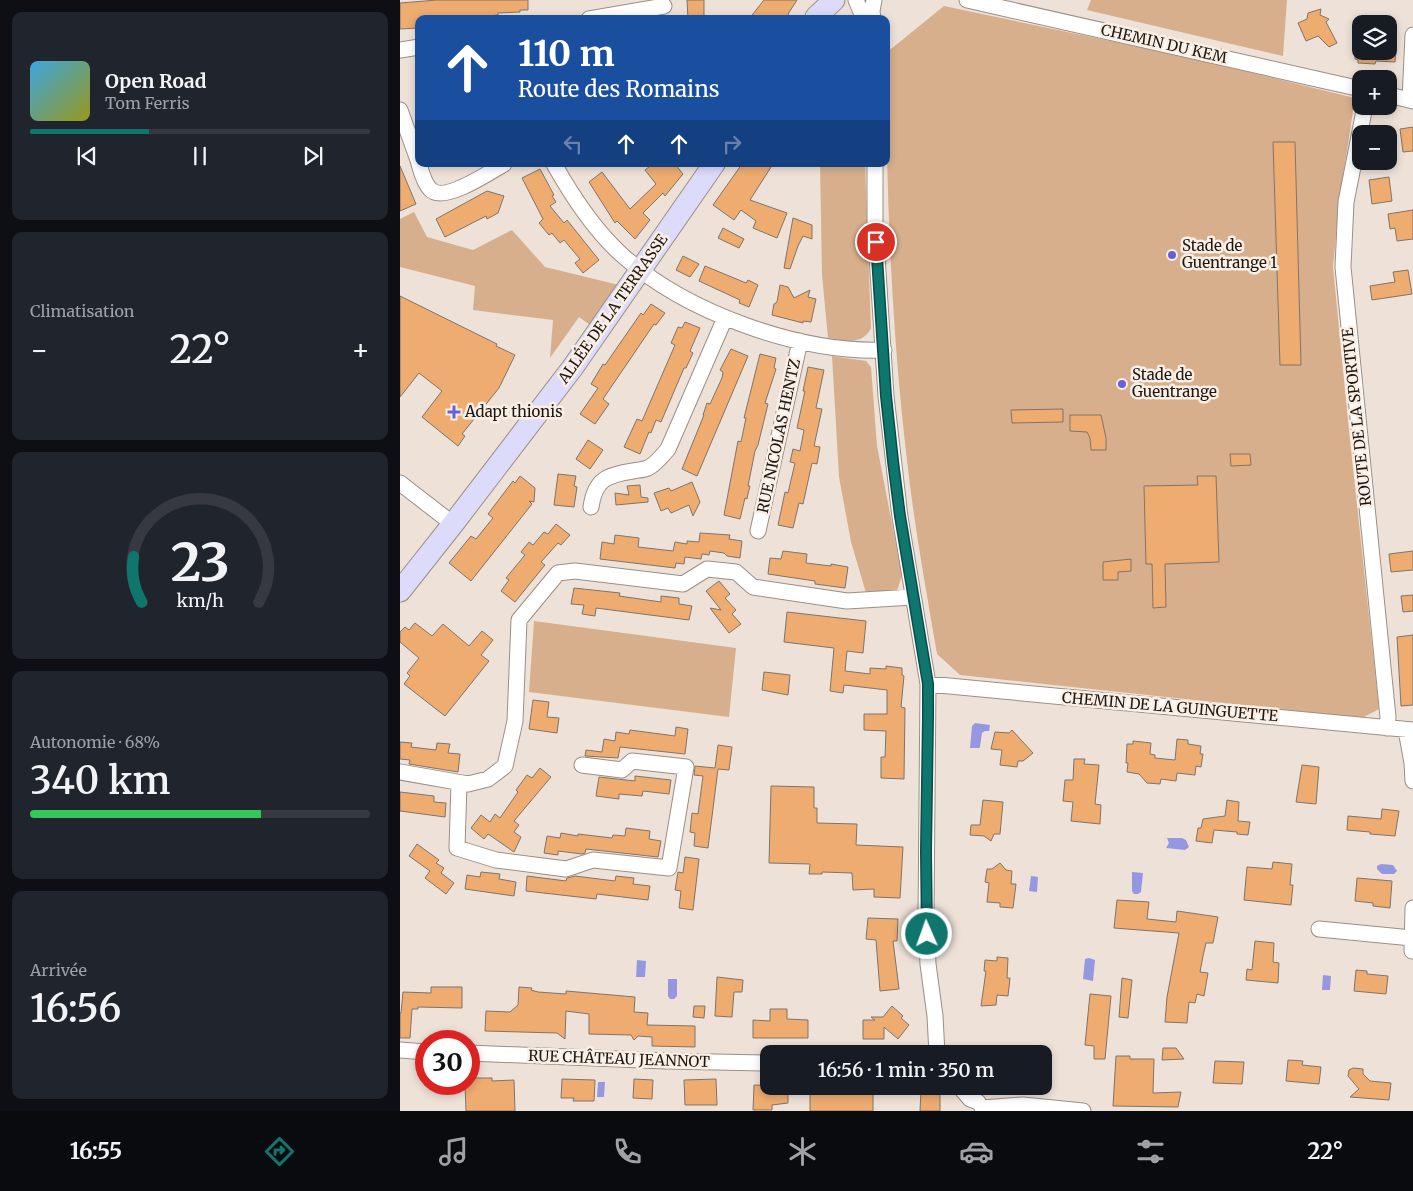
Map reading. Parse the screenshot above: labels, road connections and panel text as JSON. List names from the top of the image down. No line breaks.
{"streets":{"street":["CHEMIN DU KEM","ALLÉE DE LA TERRASSE","ROUTE DE LA SPORTIVE","RUE NICOLAS HENTZ","CHEMIN DE LA GUINGUETTE","RUE CHÂTEAU JEANNOT"]},"crossings":[["ROUTE DE LA SPORTIVE","CHEMIN DE LA GUINGUETTE"]],"places":{"other":["Stade de Guentrange 1","Stade de Guentrange"],"health":["Adapt thionis"]},"page":{"map_buttons":["+","−"],"turn":["110 m","Route des Romains"],"song":["Open Road","Tom Ferris"],"tile":["Climatisation",["Autonomie · 68%","340 km"],["Arrivée","16:56"]],"heat":["−","22°","+"],"limit":"30","trip":"16:56 · 1 min · 350 m","tabs":["16:55","22°"],"gauge":["23","km/h"]}}
